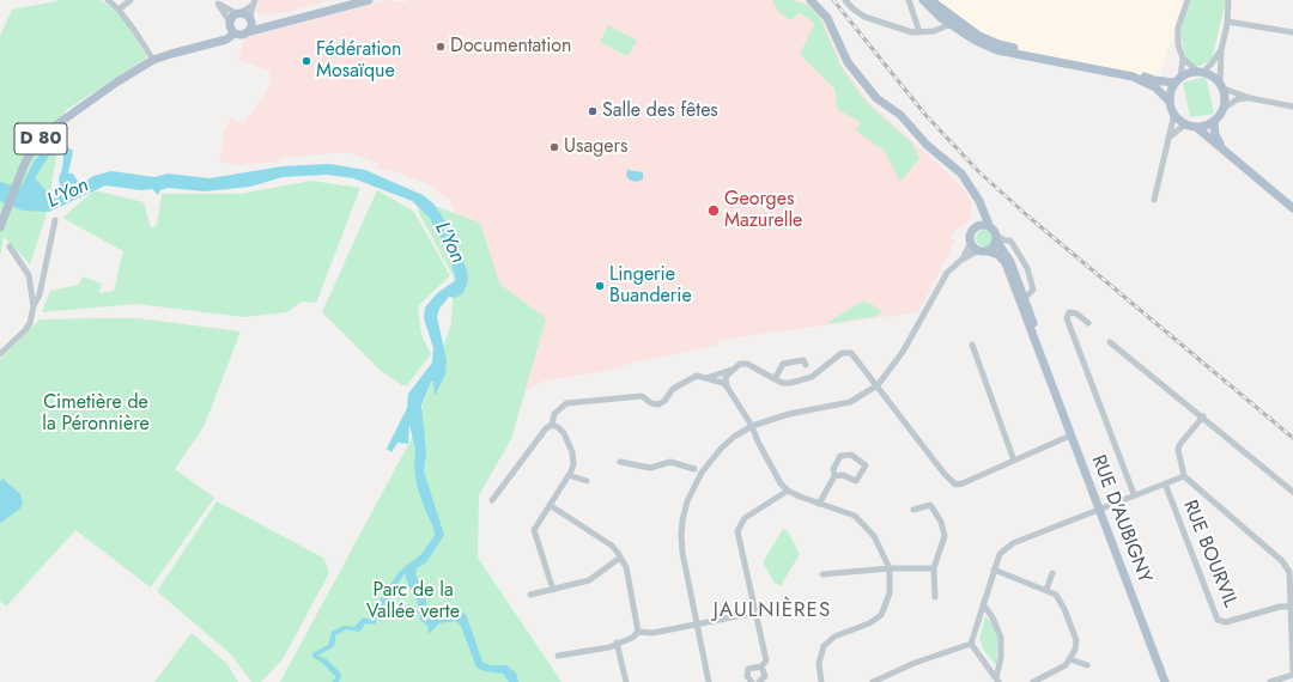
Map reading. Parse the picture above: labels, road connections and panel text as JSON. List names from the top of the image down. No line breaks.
{"streets":{"main road":["D 80","RUE D'AUBIGNY"],"street":["RUE BOURVIL"]},"districts":["JAULNIÈRES"],"water":["L'Yon"],"parks":["Cimetière de la Péronnière","Parc de la Vallée verte"],"places":["Documentation","Fédération Mosaïque","Salle des fêtes","Usagers","Georges Mazurelle","Lingerie Buanderie"]}
